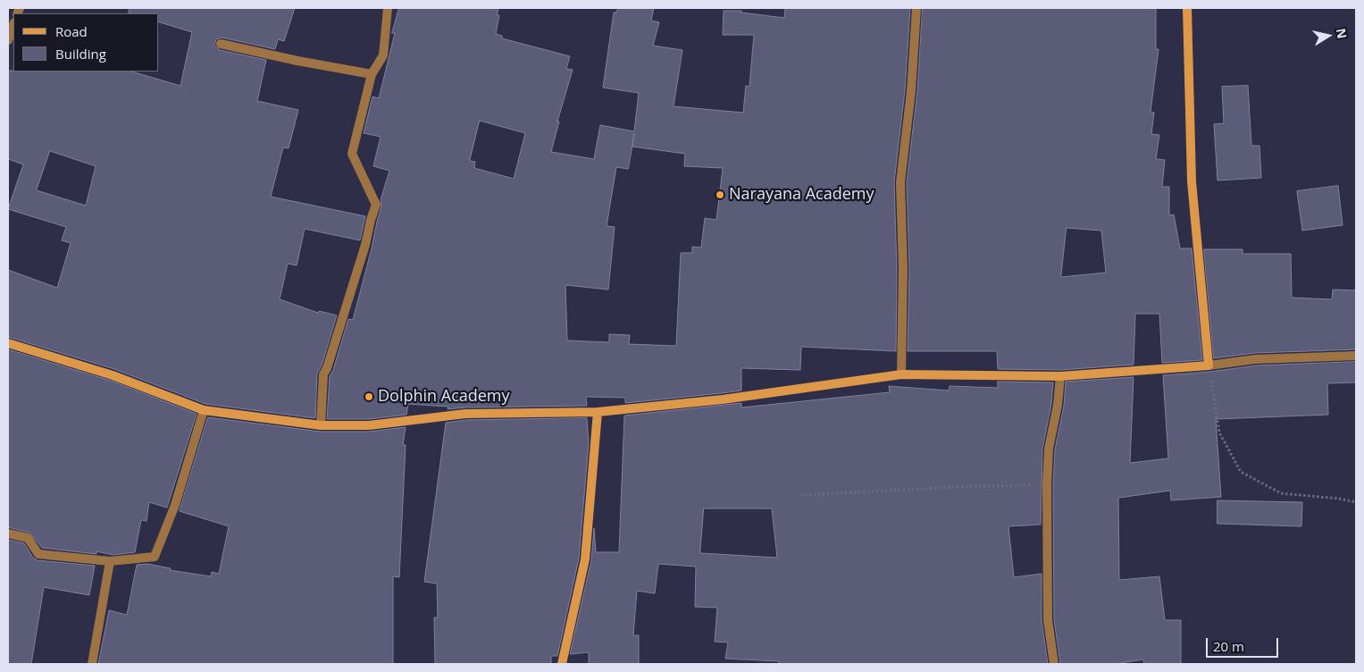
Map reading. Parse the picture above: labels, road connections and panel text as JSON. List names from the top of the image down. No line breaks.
{"places":["Narayana Academy","Dolphin Academy"],"legend":["Road","Building"],"scale_bar":"20 m","north":"right"}
